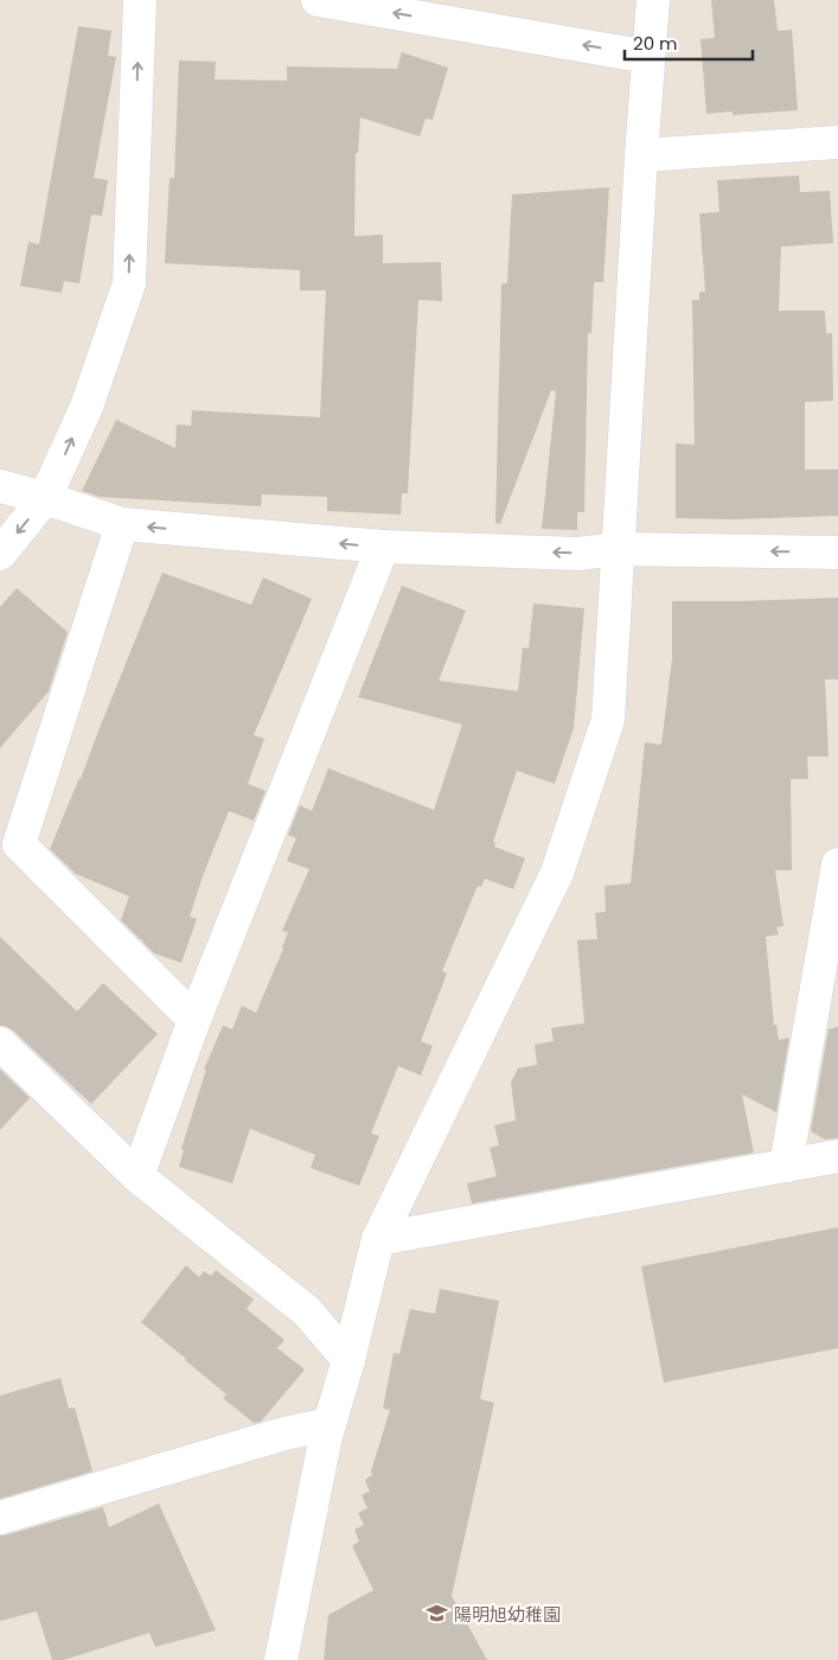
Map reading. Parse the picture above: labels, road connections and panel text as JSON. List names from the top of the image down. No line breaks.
{"places":{"school or university":["陽明旭幼稚園"]},"scale_bar":"20 m"}
